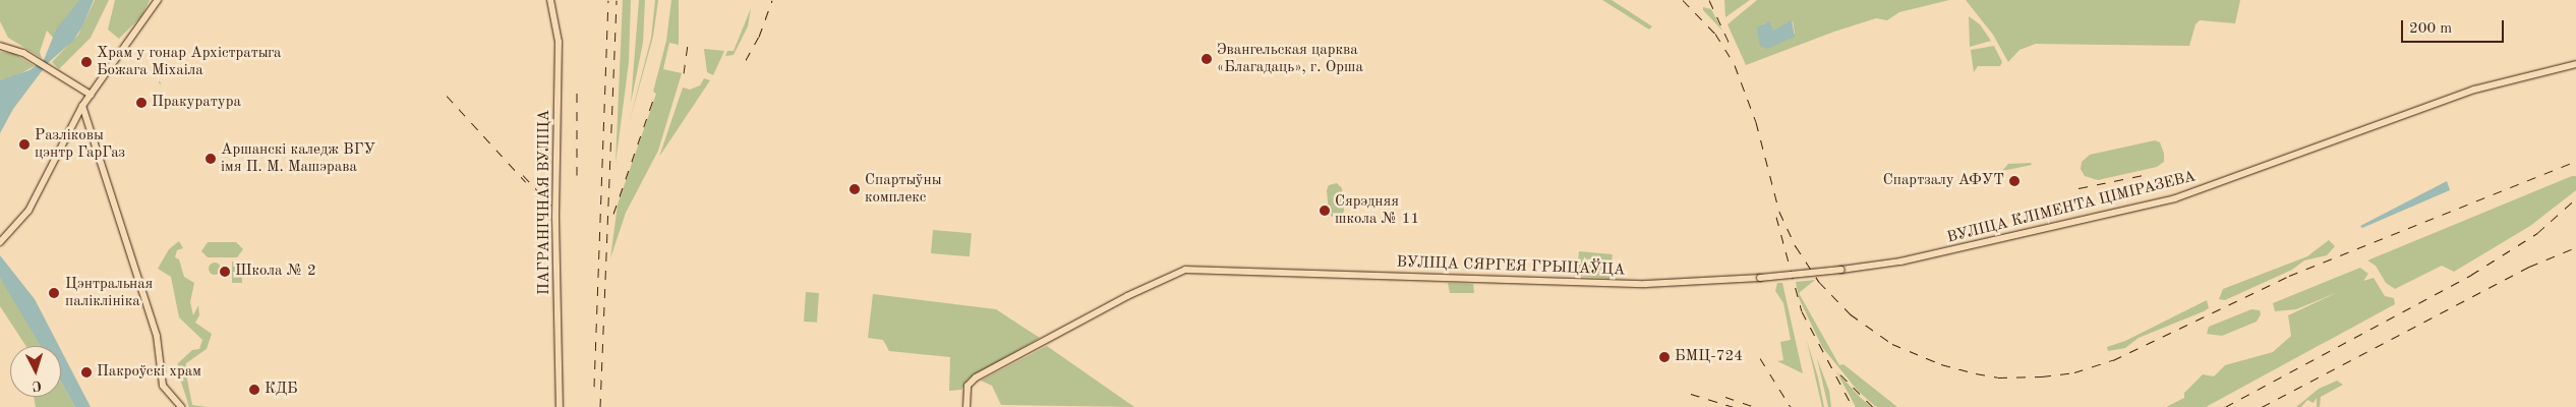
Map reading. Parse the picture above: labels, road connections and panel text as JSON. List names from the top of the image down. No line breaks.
{"streets":{"main road":["ПАГРАНІЧНАЯ ВУЛІЦА","ВУЛІЦА КЛІМЕНТА ЦІМІРАЗЕВА","ВУЛІЦА СЯРГЕЯ ГРЫЦАЎЦА"]},"crossings":[["ВУЛІЦА КЛІМЕНТА ЦІМІРАЗЕВА","ВУЛІЦА СЯРГЕЯ ГРЫЦАЎЦА"]],"places":["Эвангельская царква «Благадаць», г. Орша","Храм у гонар Архістратыга Божага Міхаіла","Пракуратура","Разліковы цэнтр ГарГаз","Аршанскі каледж ВГУ імя П. М. Машэрава","Спартзалу АФУТ","Спартыўны комплекс","Сярэдняя школа № 11","Школа № 2","Цэнтральная паліклініка","БМЦ-724","Пакроўскі храм","КДБ"],"scale_bar":"200 m","north":"bottom"}
